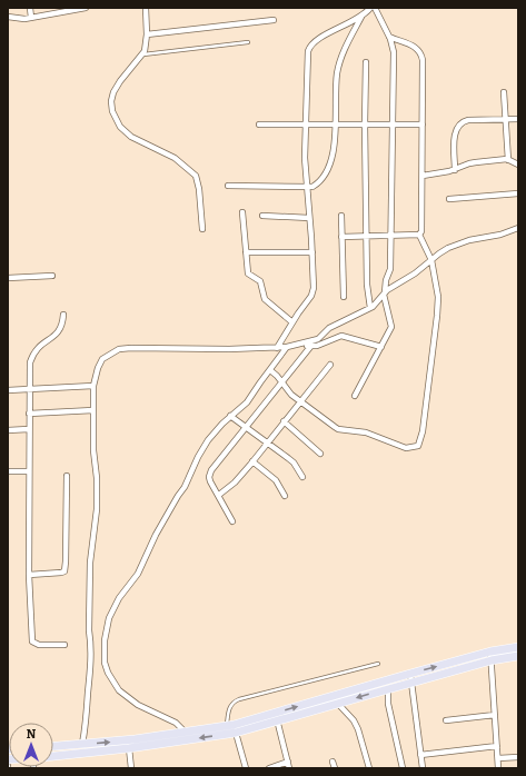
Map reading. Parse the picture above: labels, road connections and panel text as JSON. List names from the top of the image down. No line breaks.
{"north":"top"}
